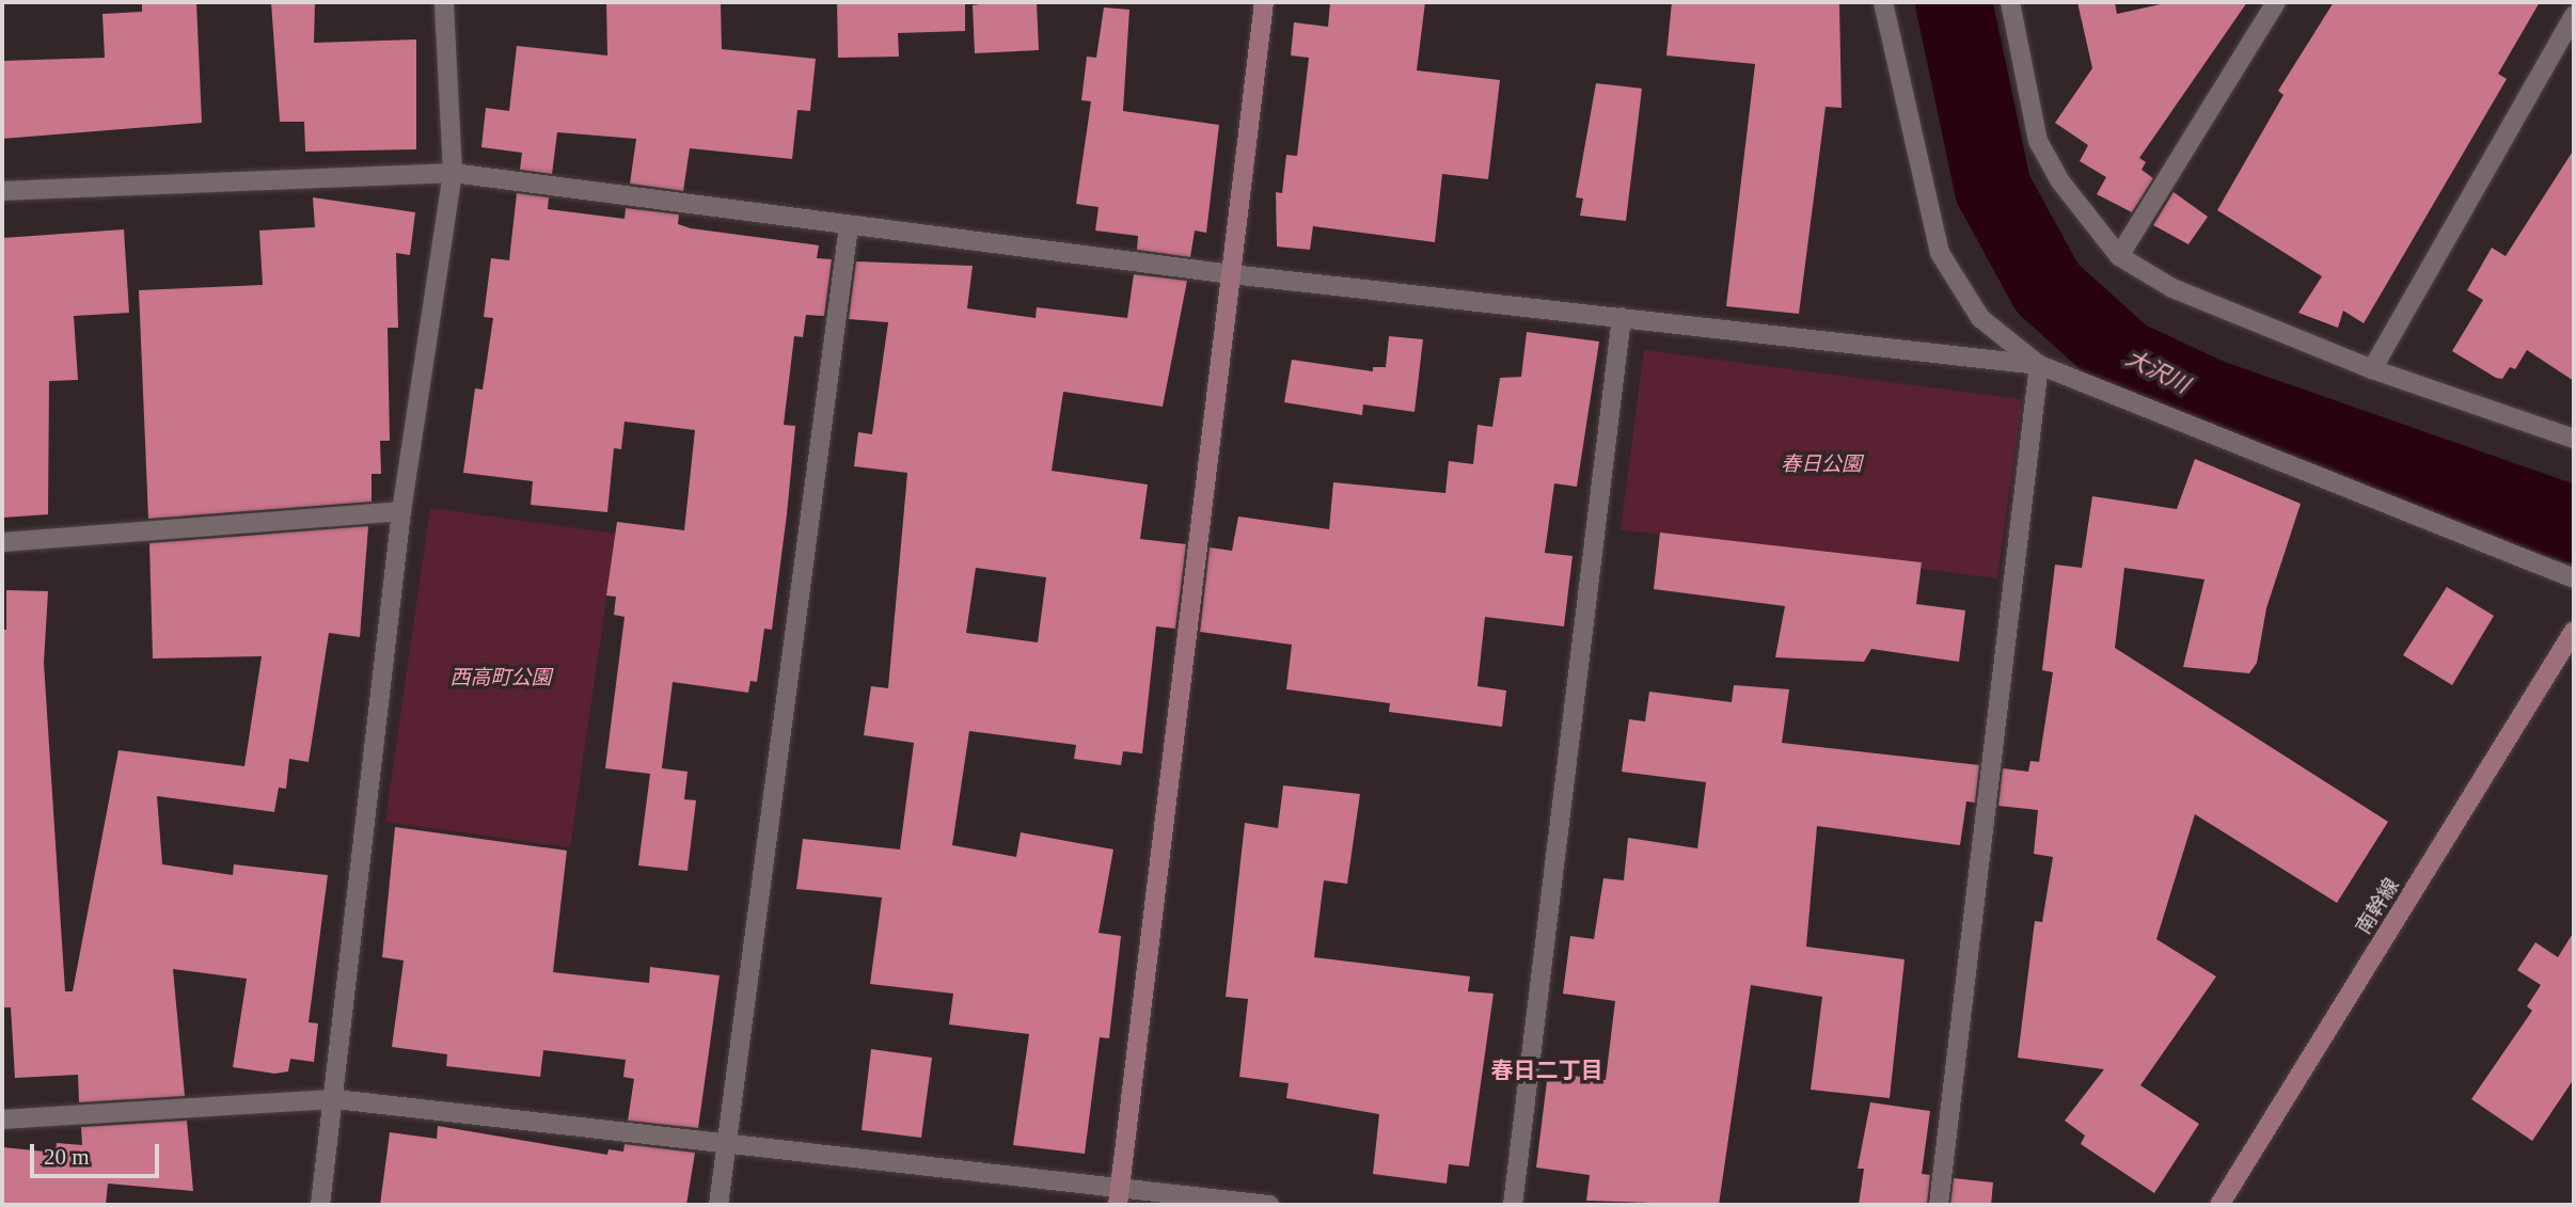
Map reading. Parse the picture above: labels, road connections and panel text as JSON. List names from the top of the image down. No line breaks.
{"streets":{"street":["南幹線"]},"districts":["春日二丁目"],"water":["大沢川"],"parks":["春日公園","西高町公園"],"scale_bar":"20 m"}
